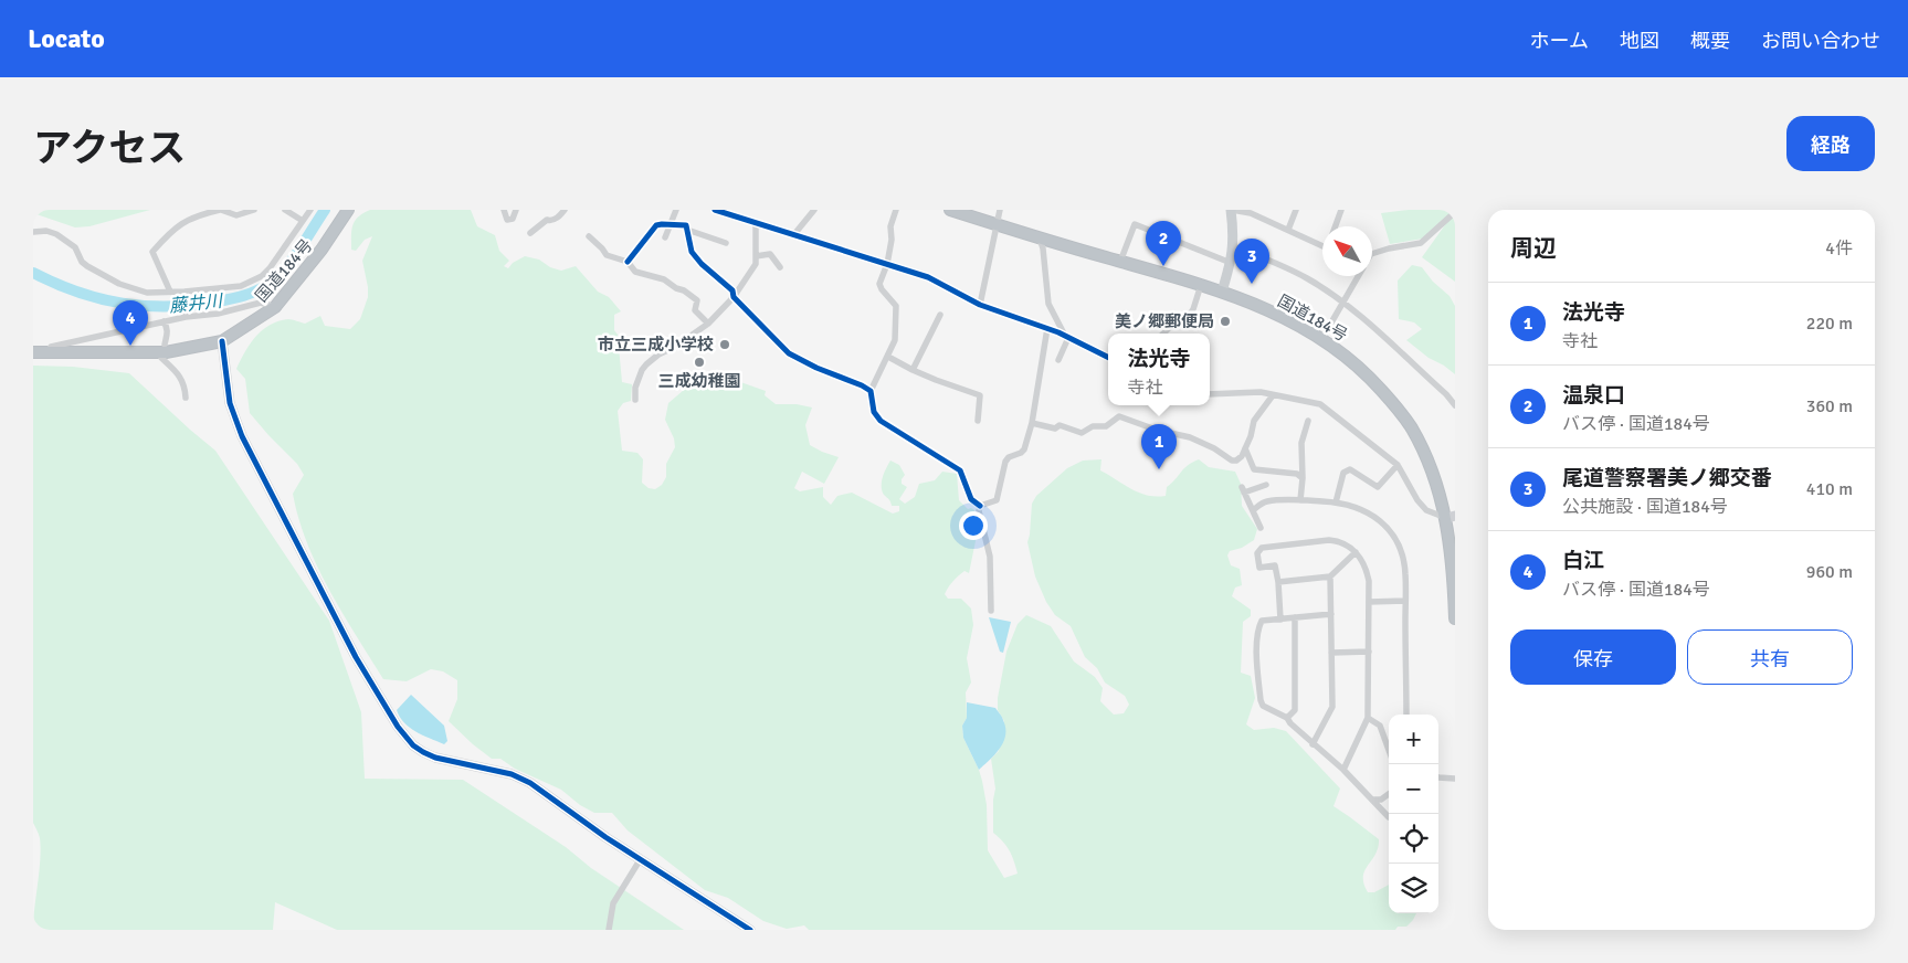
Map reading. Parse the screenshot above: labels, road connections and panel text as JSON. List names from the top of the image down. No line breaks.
{"streets":{"highway":["国道184号"]},"water":["藤井川"],"places":["美ノ郷郵便局","市立三成小学校","三成幼稚園"],"north":"top left","page":{"header":"Locato","nav":["ホーム","地図","概要","お問い合わせ"],"title":"アクセス","buttons":["経路",["保存","共有"]],"heading":["周辺","4件"],"pins":["2","3","4","1"],"list":[{"mark":"1","name":"法光寺","note":"寺社","value":"220 m"},{"mark":"2","name":"温泉口","note":"バス停 · 国道184号","value":"360 m"},{"mark":"3","name":"尾道警察署美ノ郷交番","note":"公共施設 · 国道184号","value":"410 m"},{"mark":"4","name":"白江","note":"バス停 · 国道184号","value":"960 m"}],"popup":["法光寺","寺社"],"map_buttons":["+","−"]}}
